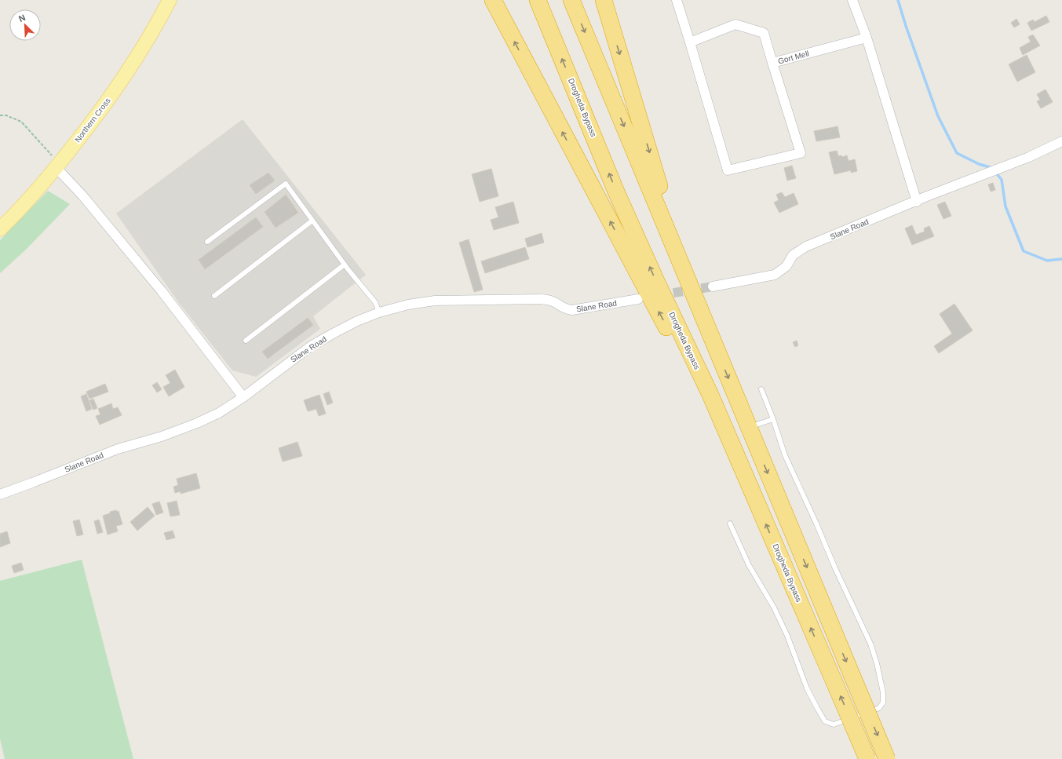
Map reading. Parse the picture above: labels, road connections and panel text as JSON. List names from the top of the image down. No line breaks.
{"streets":{"highway":["Drogheda Bypass"],"main road":["Northern Cross"],"street":["Gort Mell","Slane Road"]},"north":"top left"}
